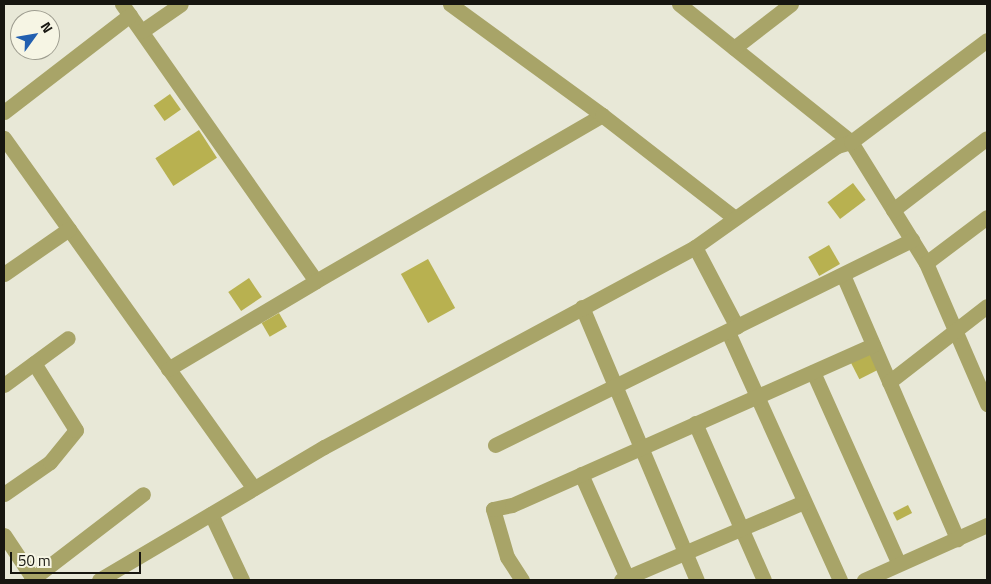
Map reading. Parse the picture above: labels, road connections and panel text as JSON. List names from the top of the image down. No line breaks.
{"scale_bar":"50 m","north":"top right"}
